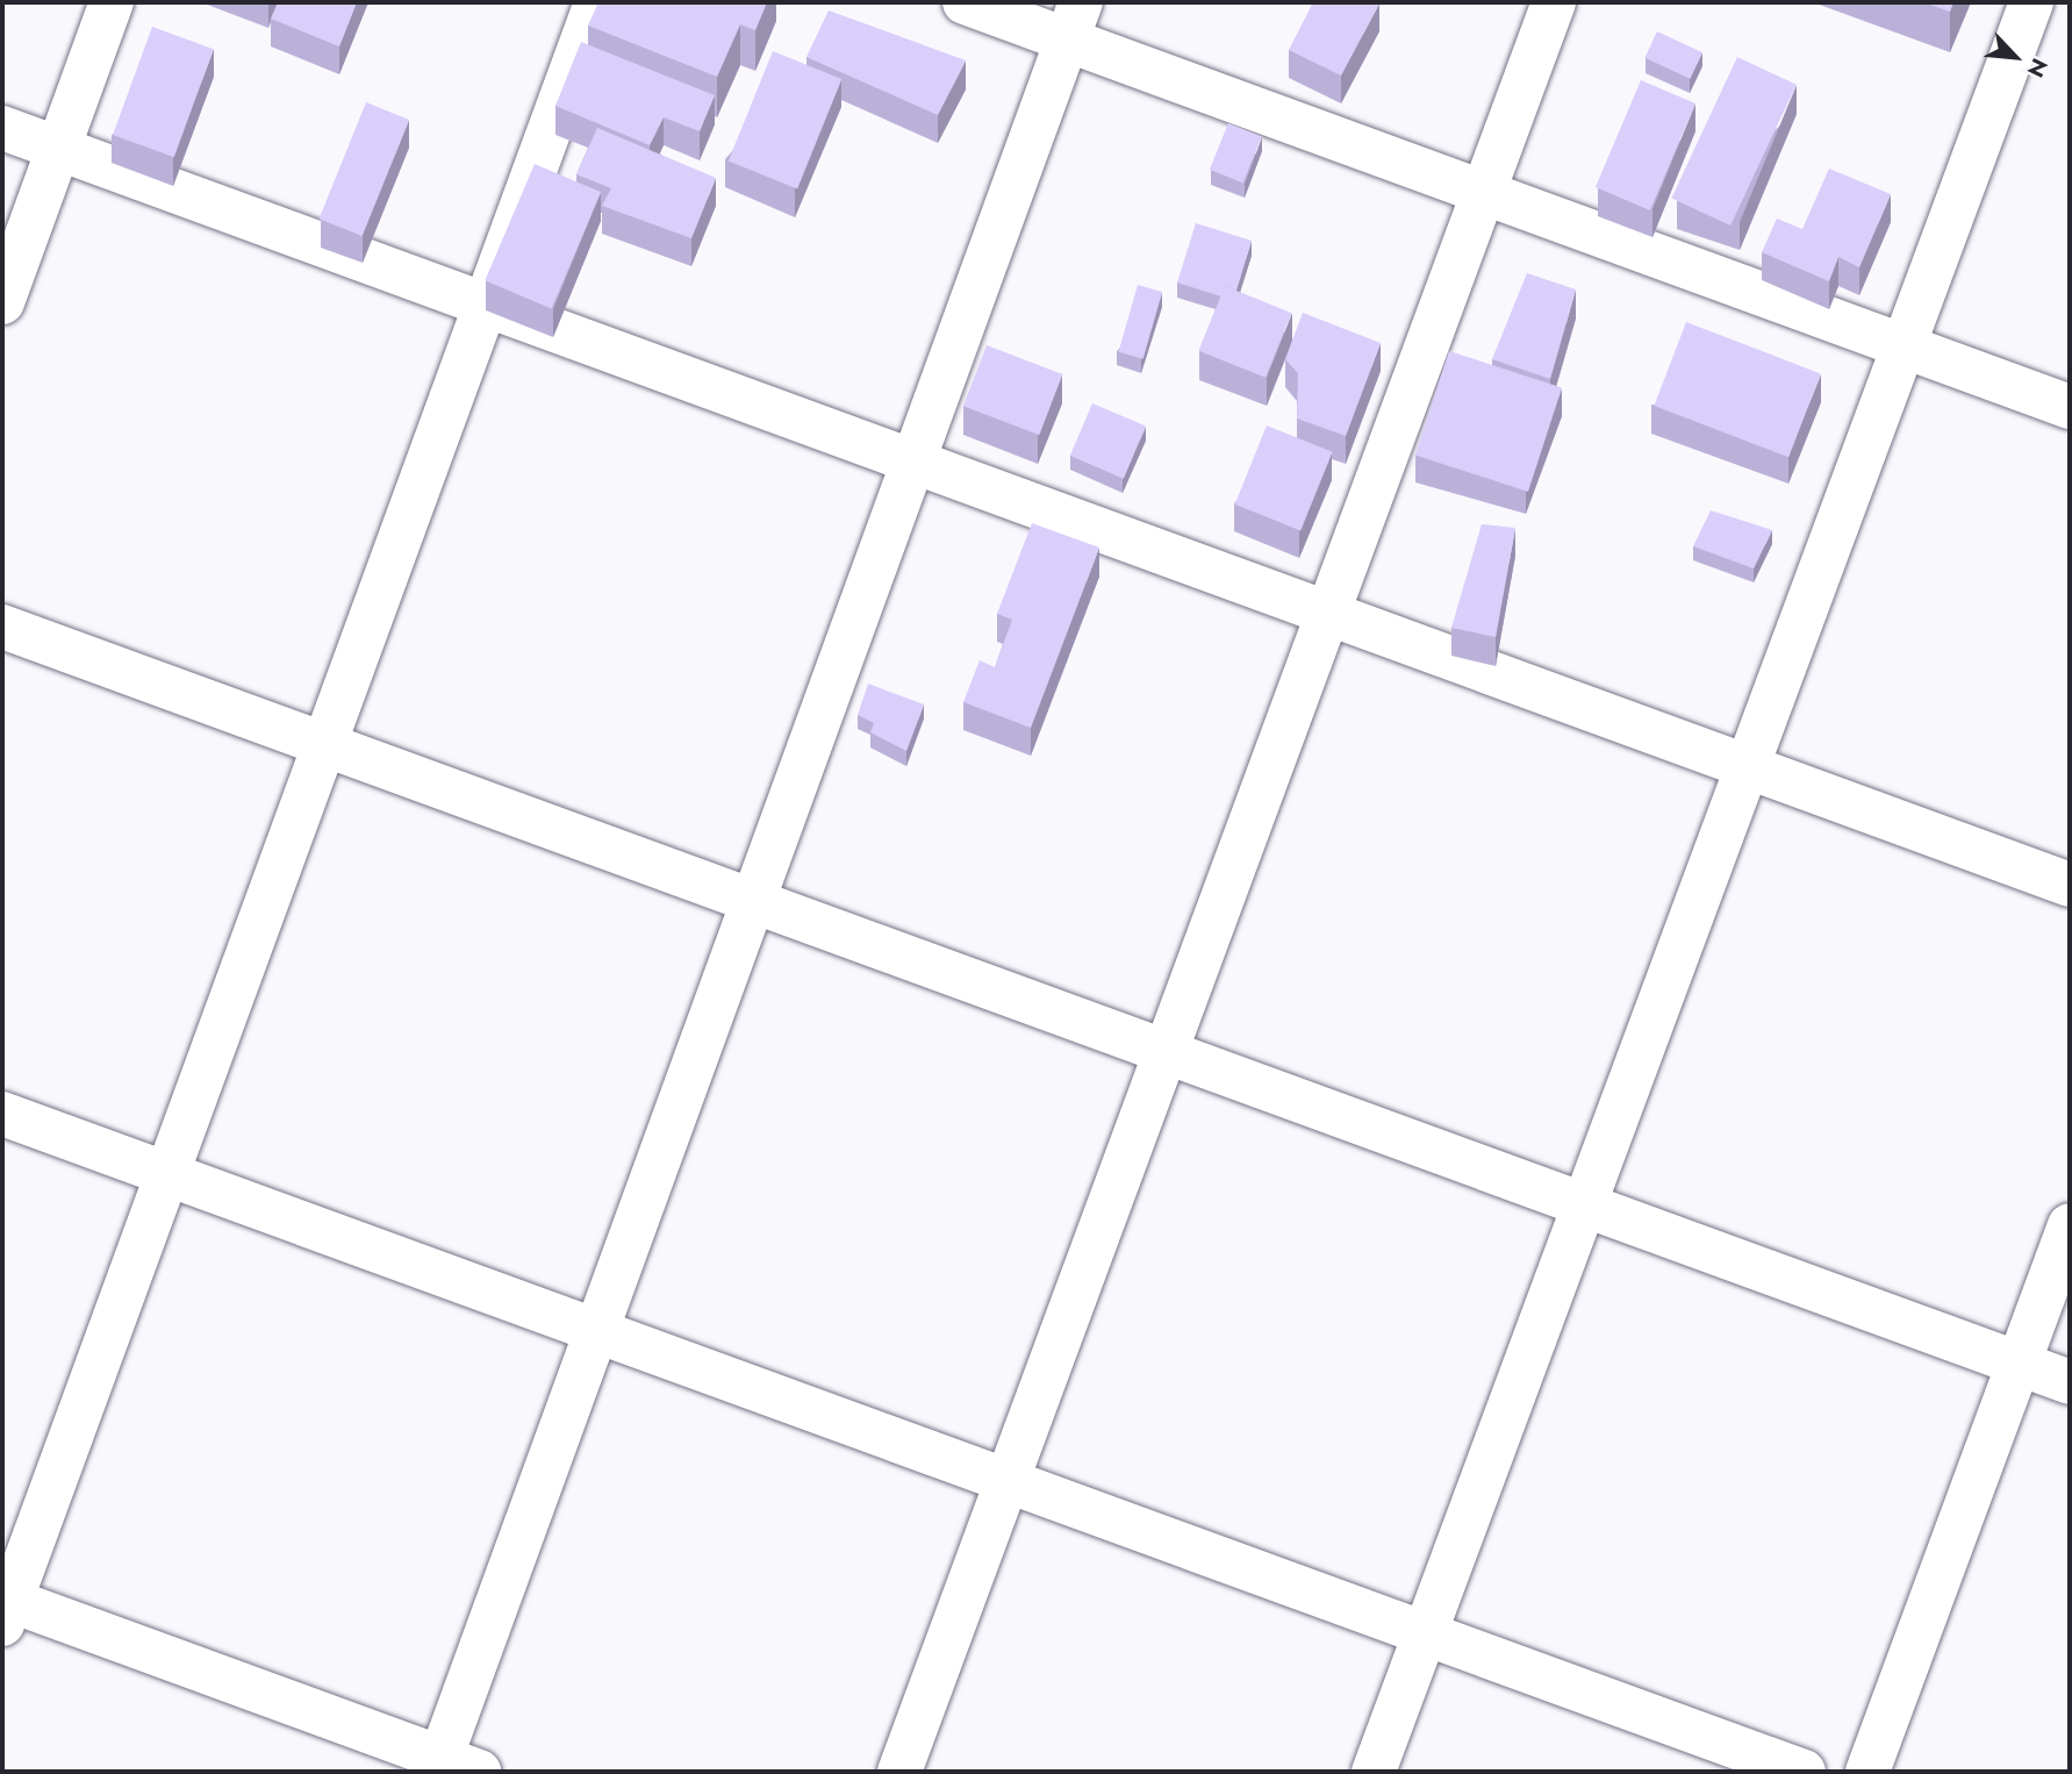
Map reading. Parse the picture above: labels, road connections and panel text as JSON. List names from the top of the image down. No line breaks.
{"north":"bottom right"}
